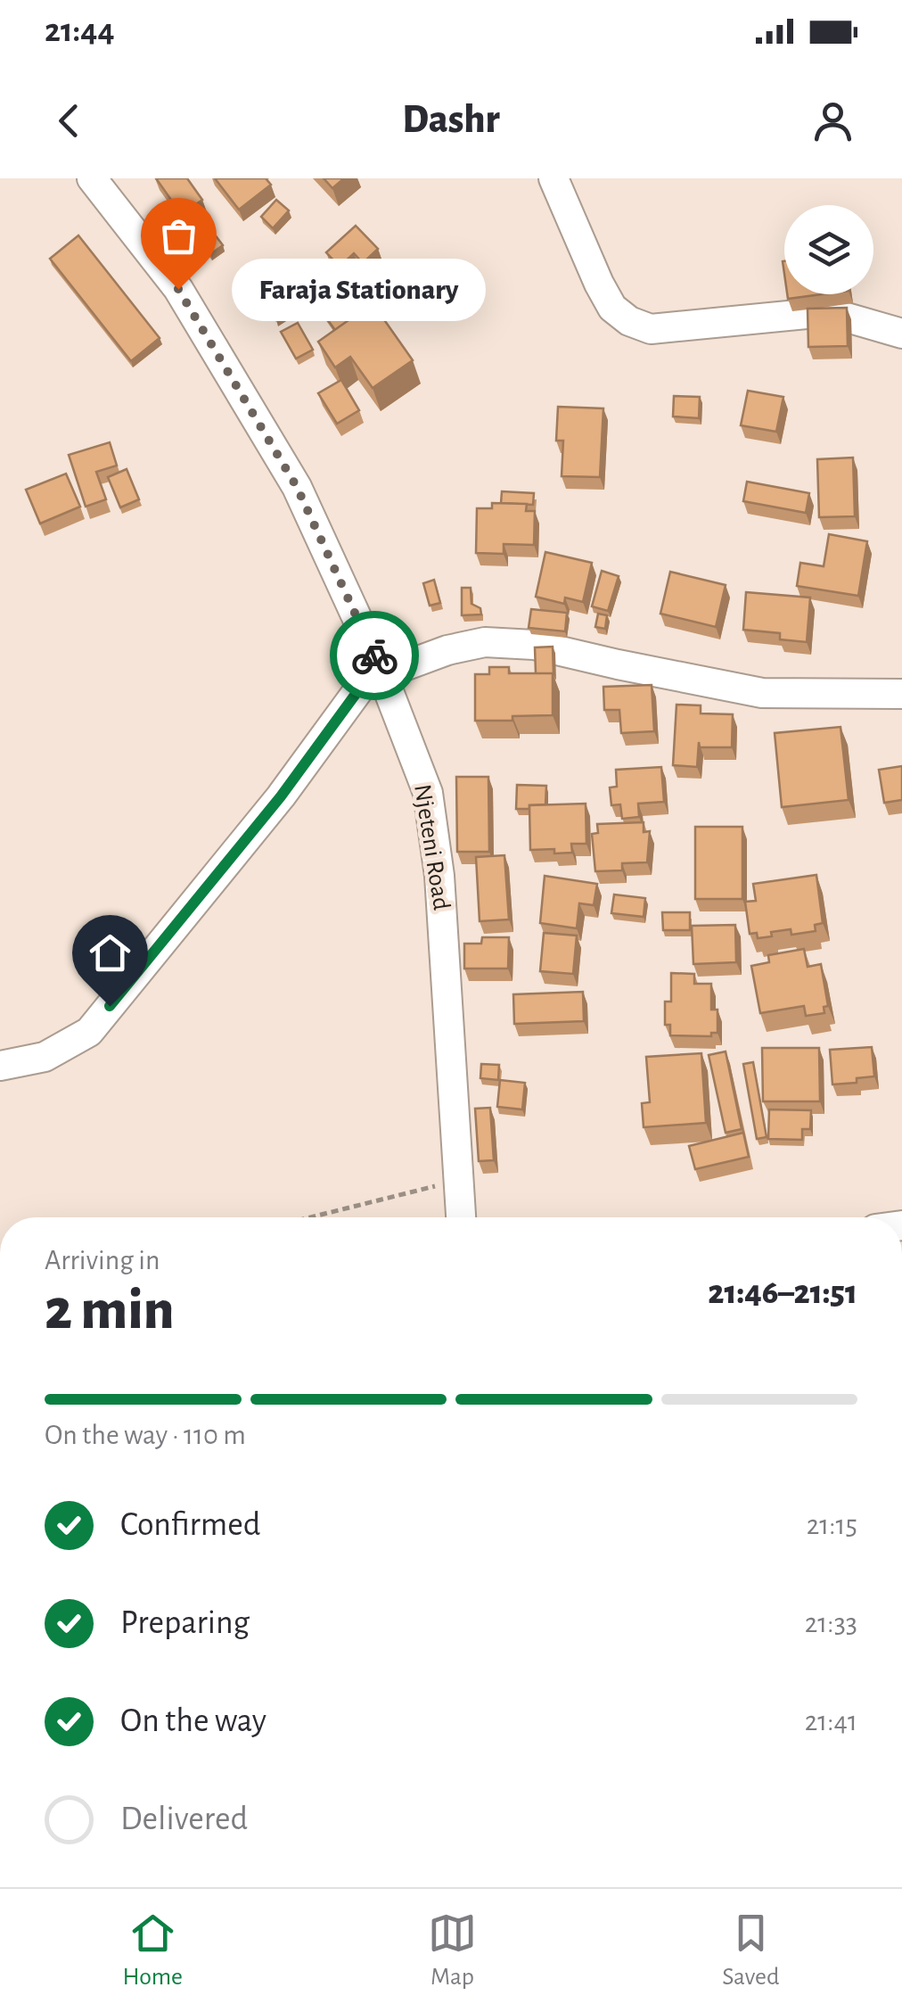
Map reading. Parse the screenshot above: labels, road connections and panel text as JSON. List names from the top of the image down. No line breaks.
{"streets":{"street":["Njeteni Road"]},"places":["Faraja Stationary"],"page":{"status":"21:44","header":"Dashr","bubble":"Faraja Stationary","heading":["2 min","Arriving in","21:46–21:51"],"bar":"On the way · 110 m","list":[["Confirmed","21:15"],["Preparing","21:33"],["On the way","21:41"],"Delivered"],"tabs":["Home","Map","Saved"]}}
